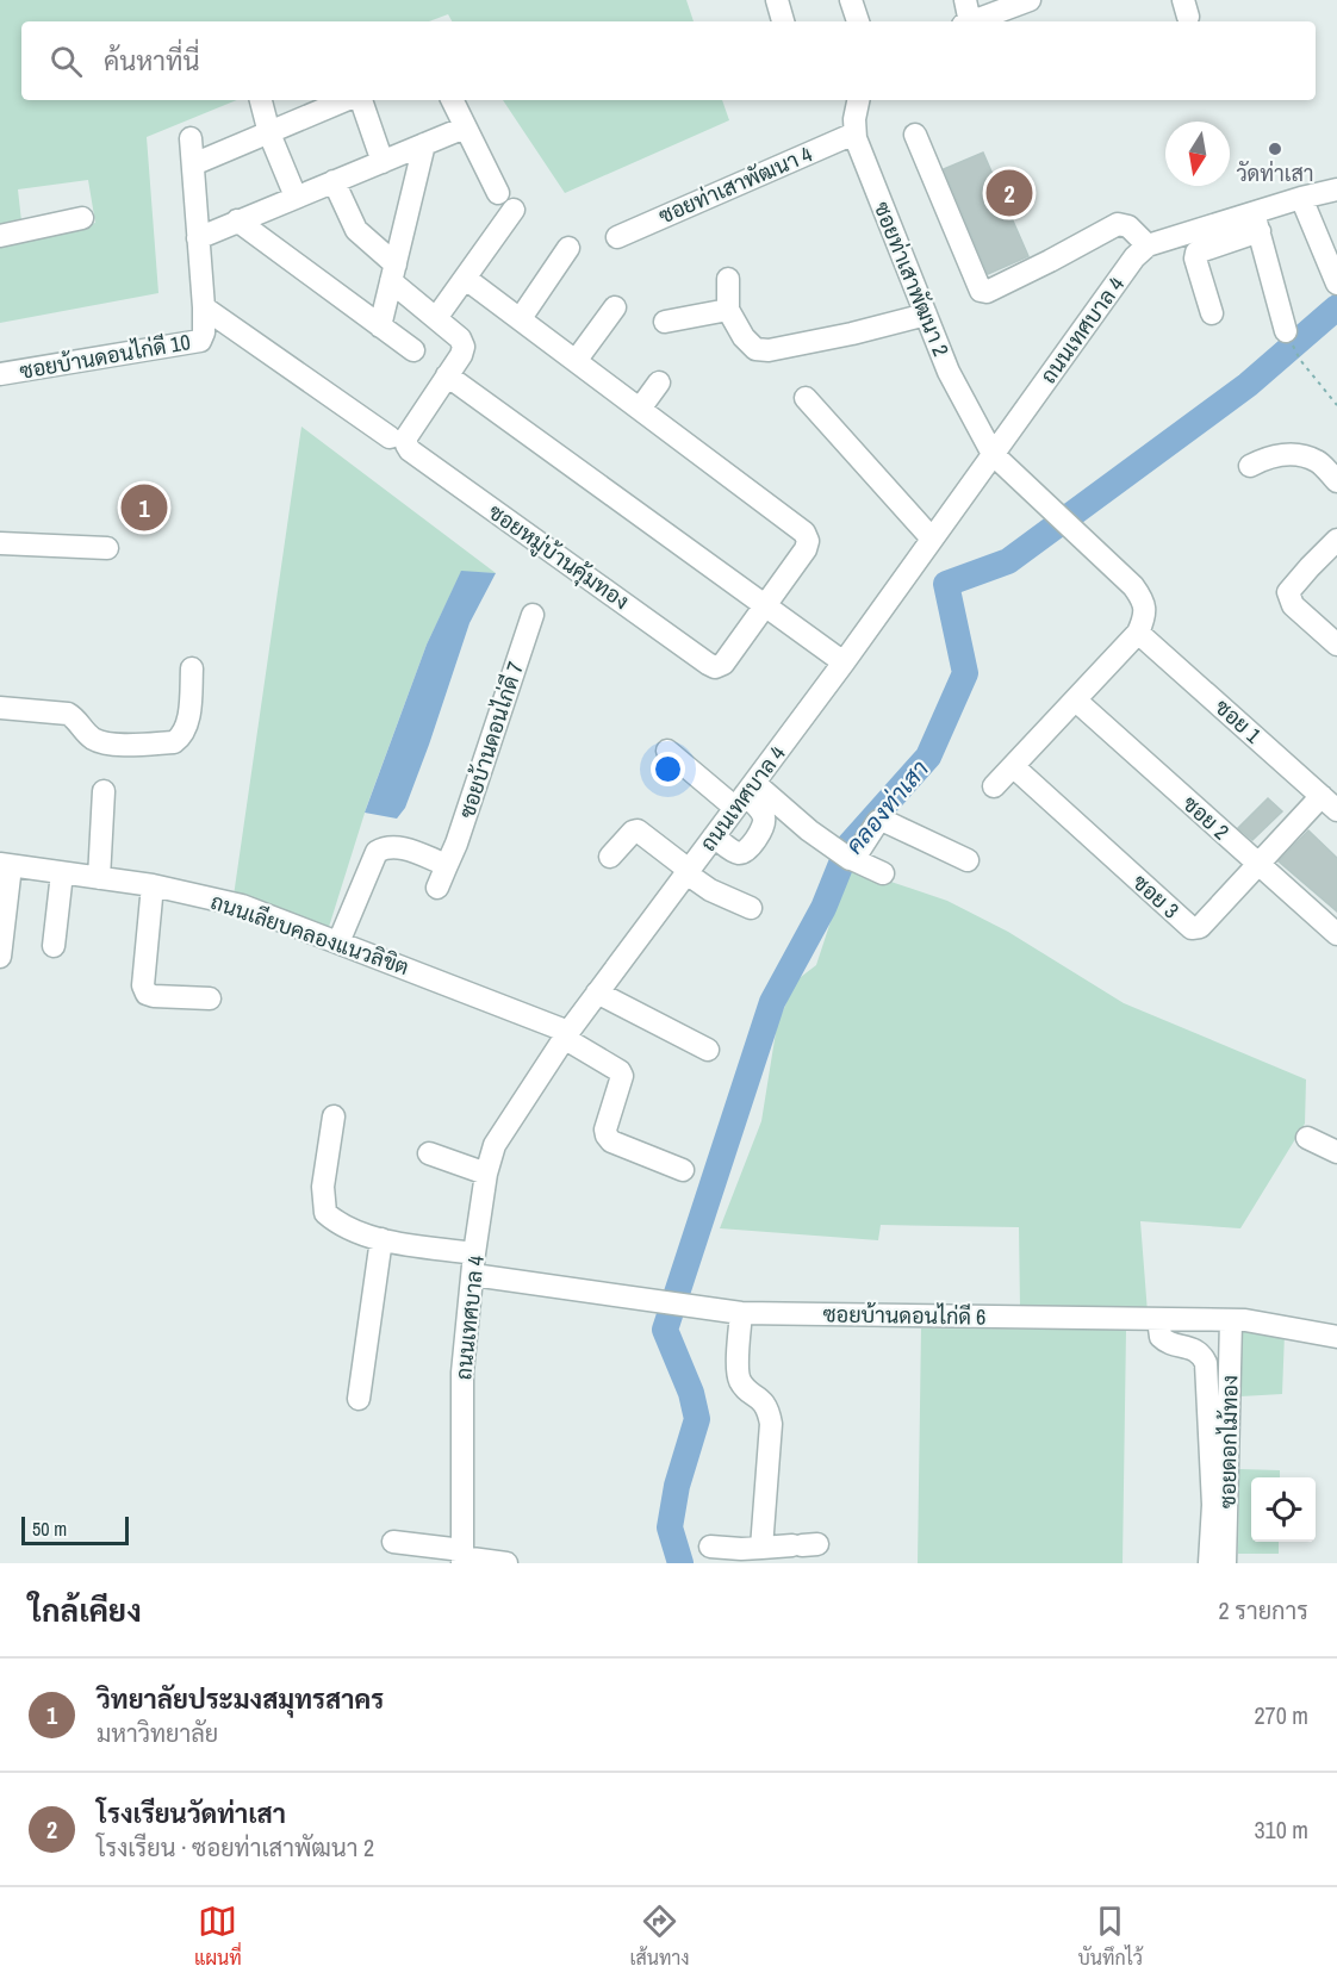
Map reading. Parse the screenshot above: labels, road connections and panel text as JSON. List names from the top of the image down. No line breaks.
{"streets":{"street":["ซอยท่าเสาพัฒนา 4","ซอยท่าเสาพัฒนา 2","ถนนเทศบาล 4","ซอยบ้านดอนไก่ดี 10","ซอยหมู่บ้านคุ้มทอง","ซอย 1","ซอยบ้านดอนไก่ดี 7","ซอย 2","ซอย 3","ถนนเลียบคลองแนวลิขิต","ซอยบ้านดอนไก่ดี 6","ซอยดอกไม้ทอง"]},"crossings":[["ซอยท่าเสาพัฒนา 4","ซอยท่าเสาพัฒนา 2"],["ซอยท่าเสาพัฒนา 2","ถนนเทศบาล 4"],["ซอยท่าเสาพัฒนา 2","ซอย 1"],["ถนนเทศบาล 4","ถนนเลียบคลองแนวลิขิต"],["ถนนเทศบาล 4","ซอยบ้านดอนไก่ดี 6"],["ซอย 1","ซอย 3"],["ซอย 2","ซอย 3"],["ซอยบ้านดอนไก่ดี 6","ซอยดอกไม้ทอง"]],"water":["คลองท่าเสา"],"places":["วัดท่าเสา"],"scale_bar":"50 m","north":"bottom","page":{"search":"ค้นหาที่นี่","pins":["2","1"],"scale":"50 m","heading":["ใกล้เคียง","2 รายการ"],"list":[{"mark":"1","name":"วิทยาลัยประมงสมุทรสาคร","note":"มหาวิทยาลัย","value":"270 m"},{"mark":"2","name":"โรงเรียนวัดท่าเสา","note":"โรงเรียน · ซอยท่าเสาพัฒนา 2","value":"310 m"}],"nav":["แผนที่","เส้นทาง","บันทึกไว้"]}}
